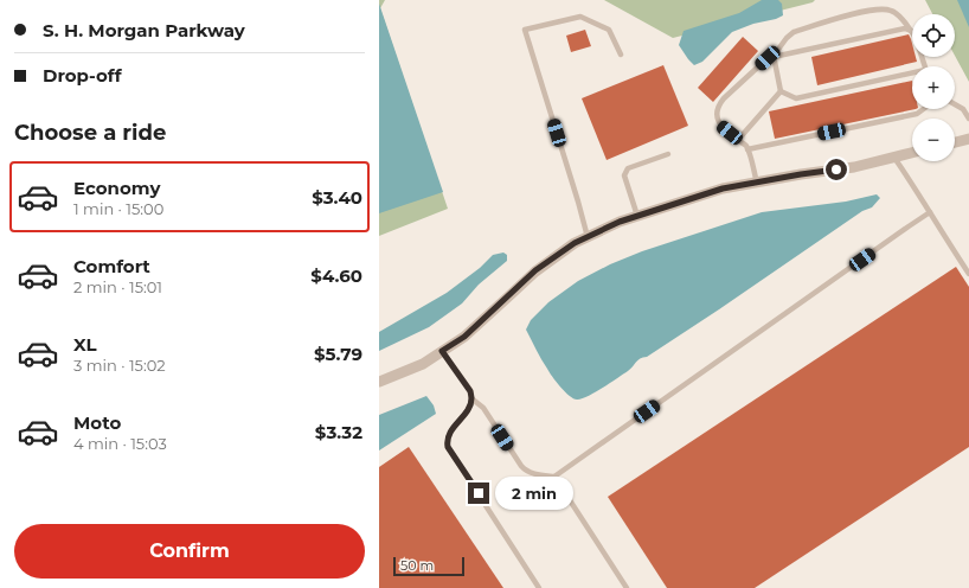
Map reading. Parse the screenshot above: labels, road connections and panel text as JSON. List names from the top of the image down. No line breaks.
{"scale_bar":"50 m","page":{"banner":["S. H. Morgan Parkway","Drop-off"],"map_buttons":["+","−"],"heading":"Choose a ride","list":[{"name":"Economy","note":"1 min · 15:00","value":"$3.40"},{"name":"Comfort","note":"2 min · 15:01","value":"$4.60"},{"name":"XL","note":"3 min · 15:02","value":"$5.79"},{"name":"Moto","note":"4 min · 15:03","value":"$3.32"}],"bubble":"2 min","buttons":"Confirm","scale":"50 m"}}
